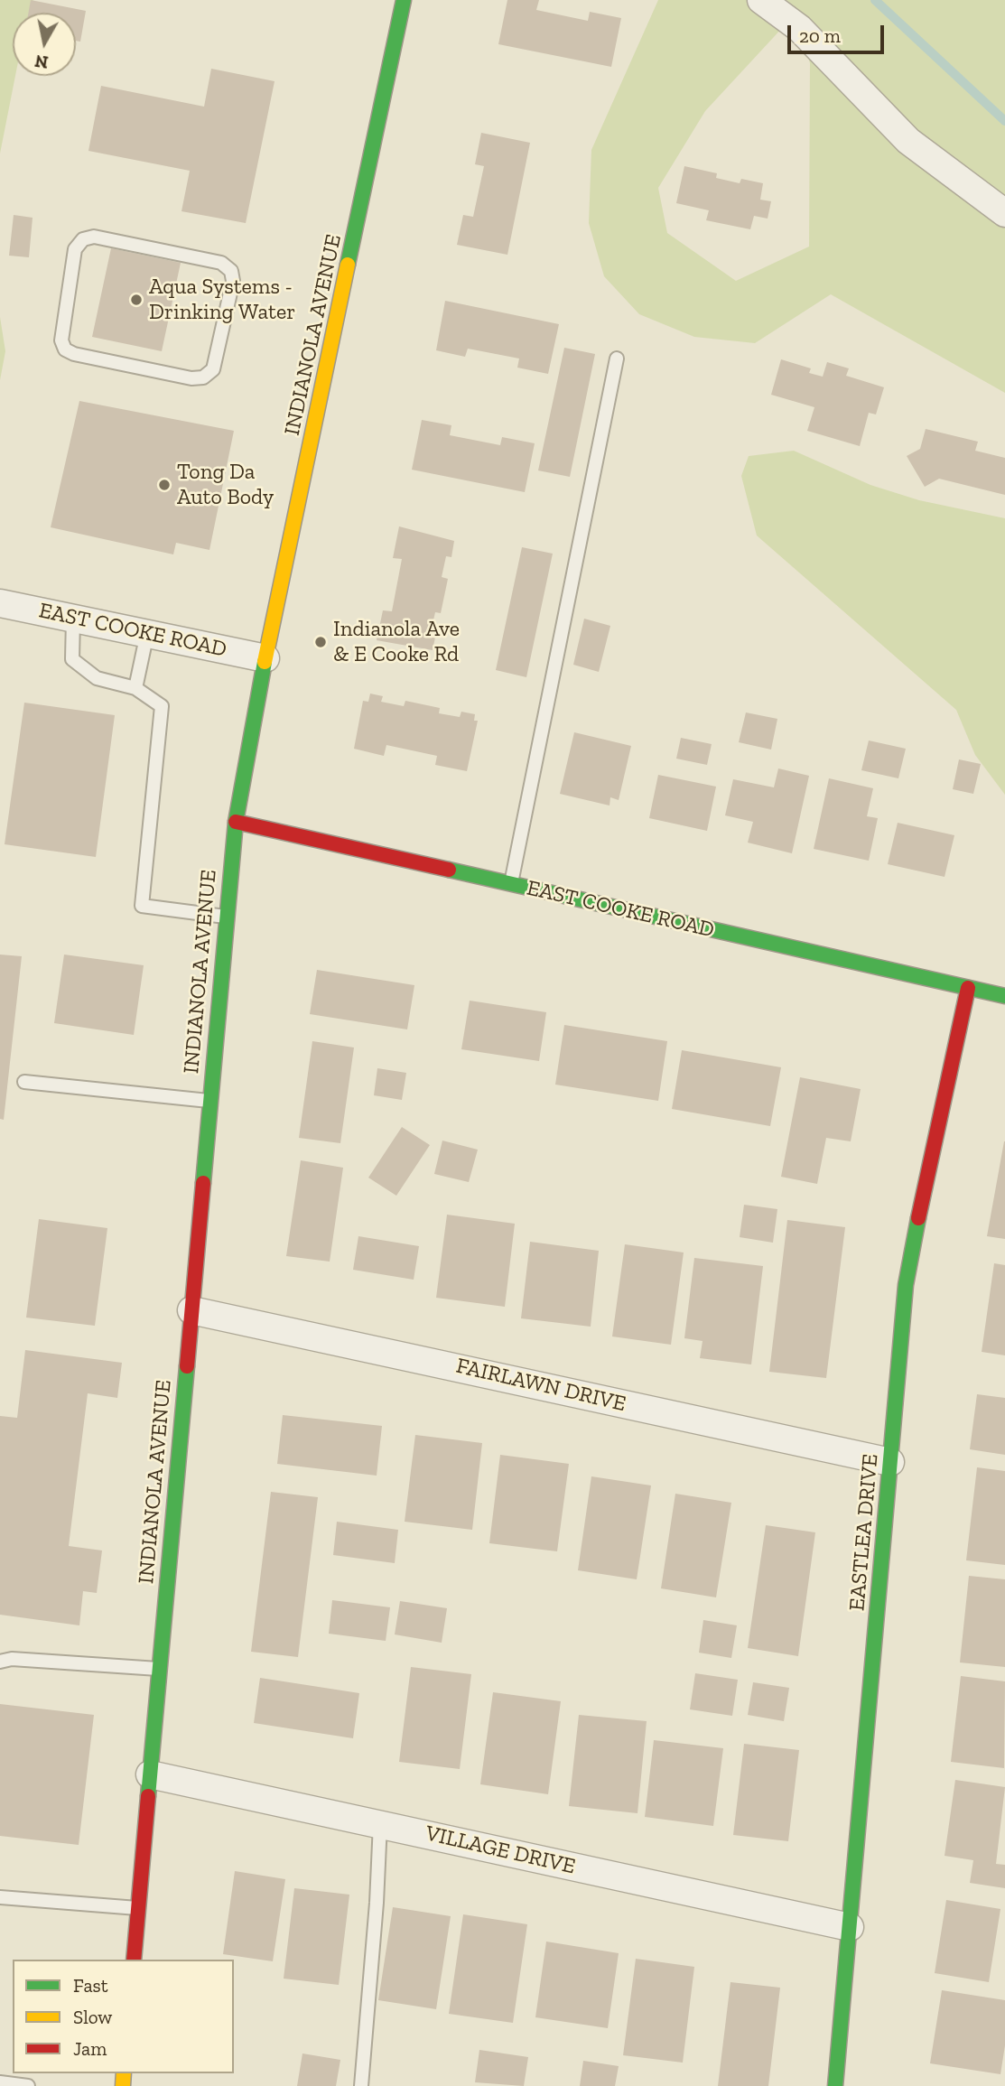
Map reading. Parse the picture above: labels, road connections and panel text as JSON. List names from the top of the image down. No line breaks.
{"streets":{"main road":["INDIANOLA AVENUE","EAST COOKE ROAD","EASTLEA DRIVE"],"street":["FAIRLAWN DRIVE","VILLAGE DRIVE"]},"crossings":[["INDIANOLA AVENUE","EAST COOKE ROAD"],["INDIANOLA AVENUE","FAIRLAWN DRIVE"],["INDIANOLA AVENUE","VILLAGE DRIVE"],["EAST COOKE ROAD","EASTLEA DRIVE"],["FAIRLAWN DRIVE","EASTLEA DRIVE"],["EASTLEA DRIVE","VILLAGE DRIVE"]],"places":["Aqua Systems - Drinking Water","Tong Da Auto Body","Indianola Ave & E Cooke Rd"],"legend":["Fast","Slow","Jam"],"scale_bar":"20 m","north":"bottom"}
